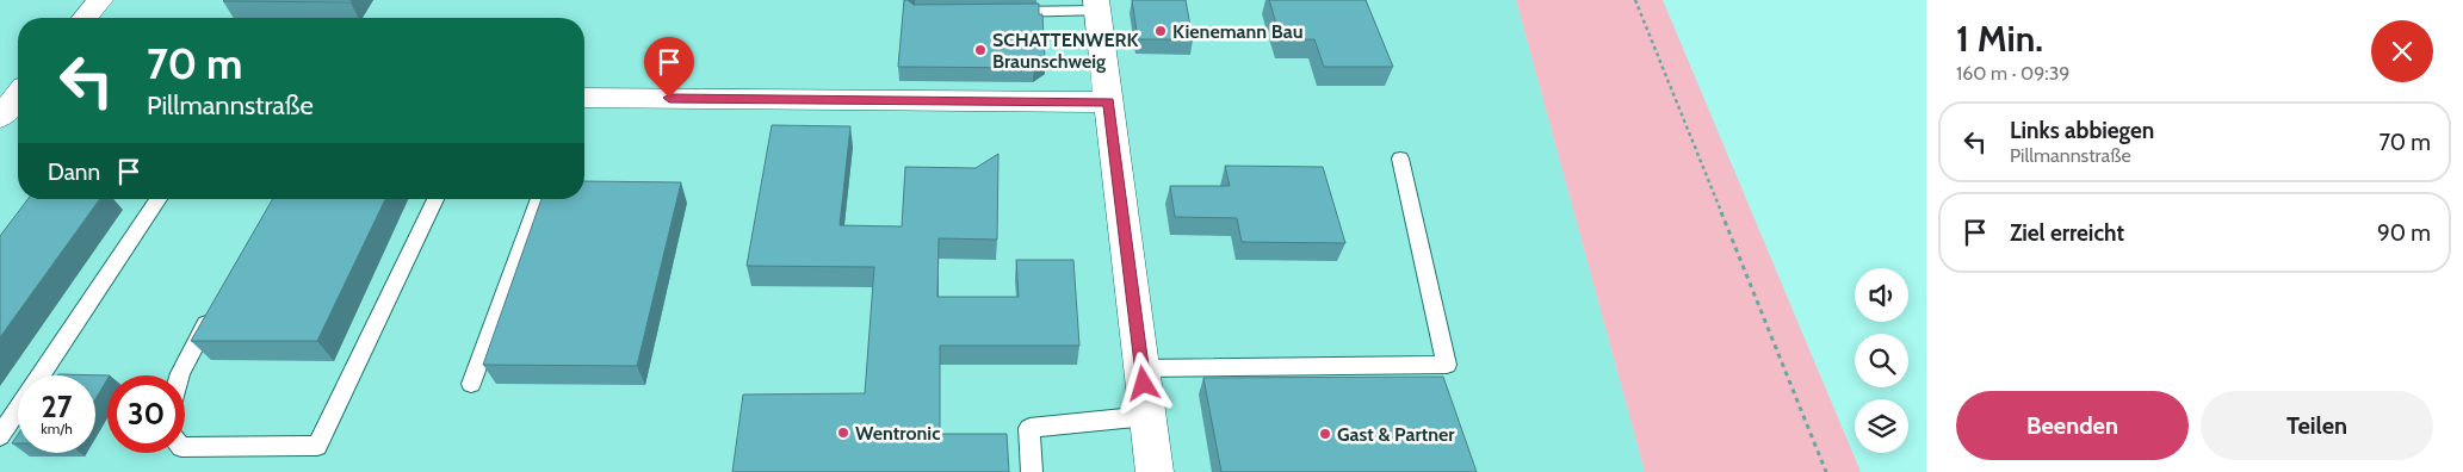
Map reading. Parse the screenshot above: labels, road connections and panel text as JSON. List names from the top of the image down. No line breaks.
{"places":["Kienemann Bau","SCHATTENWERK Braunschweig","Wentronic","Gast & Partner"],"page":{"heading":["1 Min.","160 m · 09:39"],"turn":["70 m","Pillmannstraße"],"list":[{"name":"Links abbiegen","note":"Pillmannstraße","value":"70 m"},{"name":"Ziel erreicht","value":"90 m"}],"then":"Dann","speed":"27 km/h","limit":"30","buttons":["Beenden","Teilen"]}}
